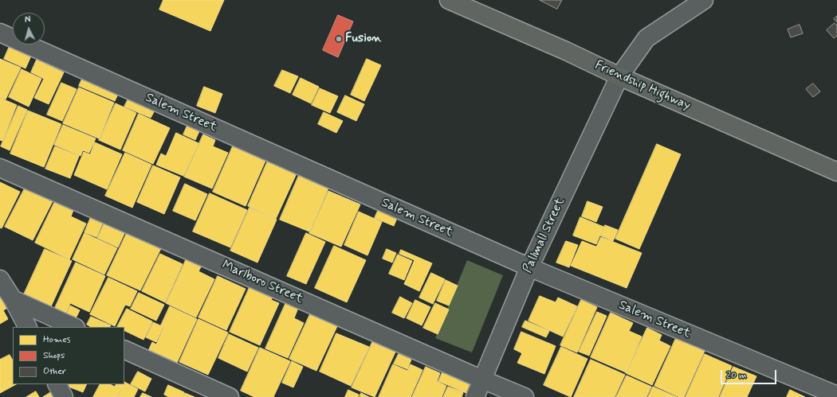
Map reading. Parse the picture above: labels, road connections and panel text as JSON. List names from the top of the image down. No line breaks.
{"streets":{"main road":["Friendship Highway"],"street":["Salem Street","Pallmall Street","Marlboro Street"]},"crossings":[["Friendship Highway","Pallmall Street"],["Salem Street","Pallmall Street"],["Pallmall Street","Marlboro Street"]],"places":["Fusion"],"legend":["Homes","Shops","Other"],"scale_bar":"20 m","north":"top"}
